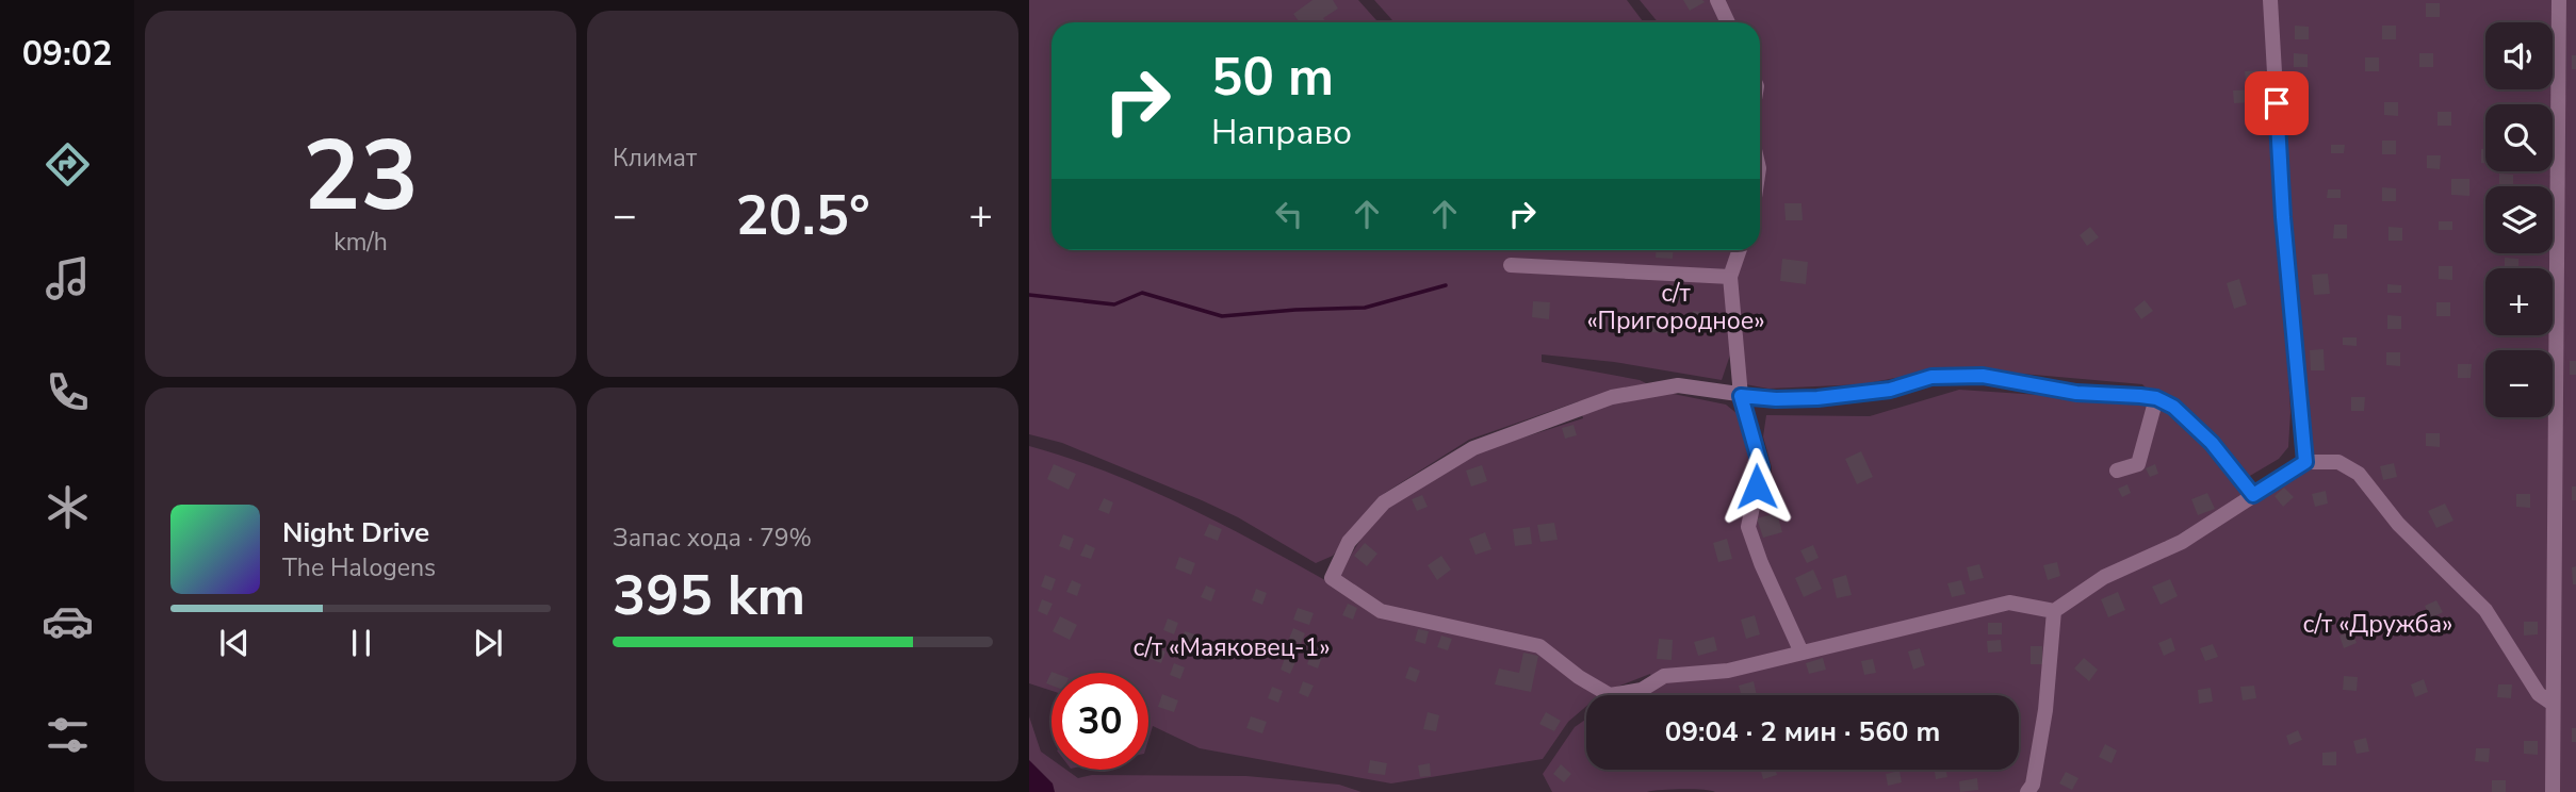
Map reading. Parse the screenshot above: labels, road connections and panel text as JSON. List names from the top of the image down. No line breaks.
{"parks":["с/т «Пригородное»","с/т «Дружба»","с/т «Маяковец-1»"],"page":{"tabs":"09:02","tile":[["23","km/h"],"Климат",["Запас хода · 79%","395 km"]],"map_buttons":["+","−"],"turn":["50 m","Направо"],"heat":["−","20.5°","+"],"song":["Night Drive","The Halogens"],"limit":"30","trip":"09:04 · 2 мин · 560 m"}}
